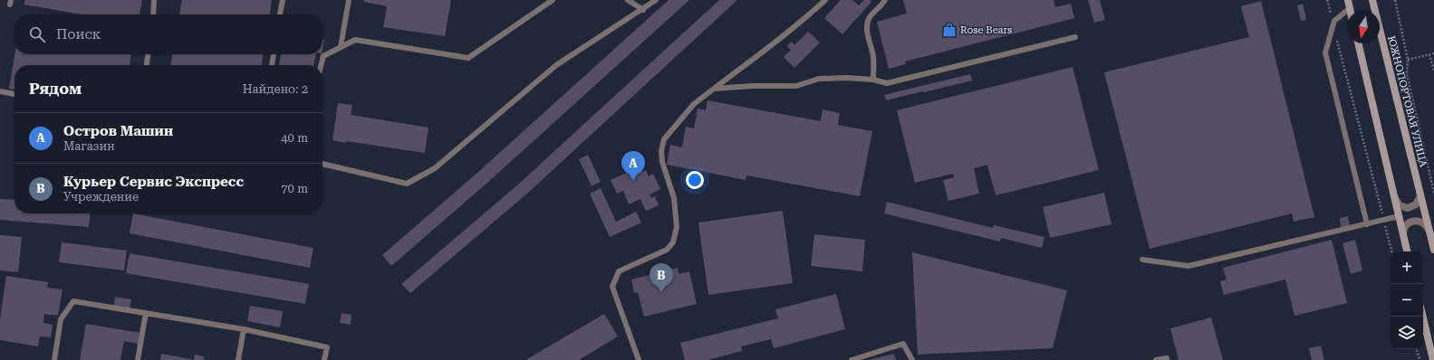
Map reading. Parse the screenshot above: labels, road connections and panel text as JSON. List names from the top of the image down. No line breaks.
{"streets":{"main road":["ЮЖНОПОРТОВАЯ УЛИЦА"]},"places":{"shop":["Rose Bears"]},"north":"bottom","page":{"search":"Поиск","heading":["Рядом","Найдено: 2"],"list":[{"mark":"A","name":"Остров Машин","note":"Магазин","value":"40 m"},{"mark":"B","name":"Курьер Сервис Экспресс","note":"Учреждение","value":"70 m"}],"pins":["A","B"],"map_buttons":["+","−"]}}
